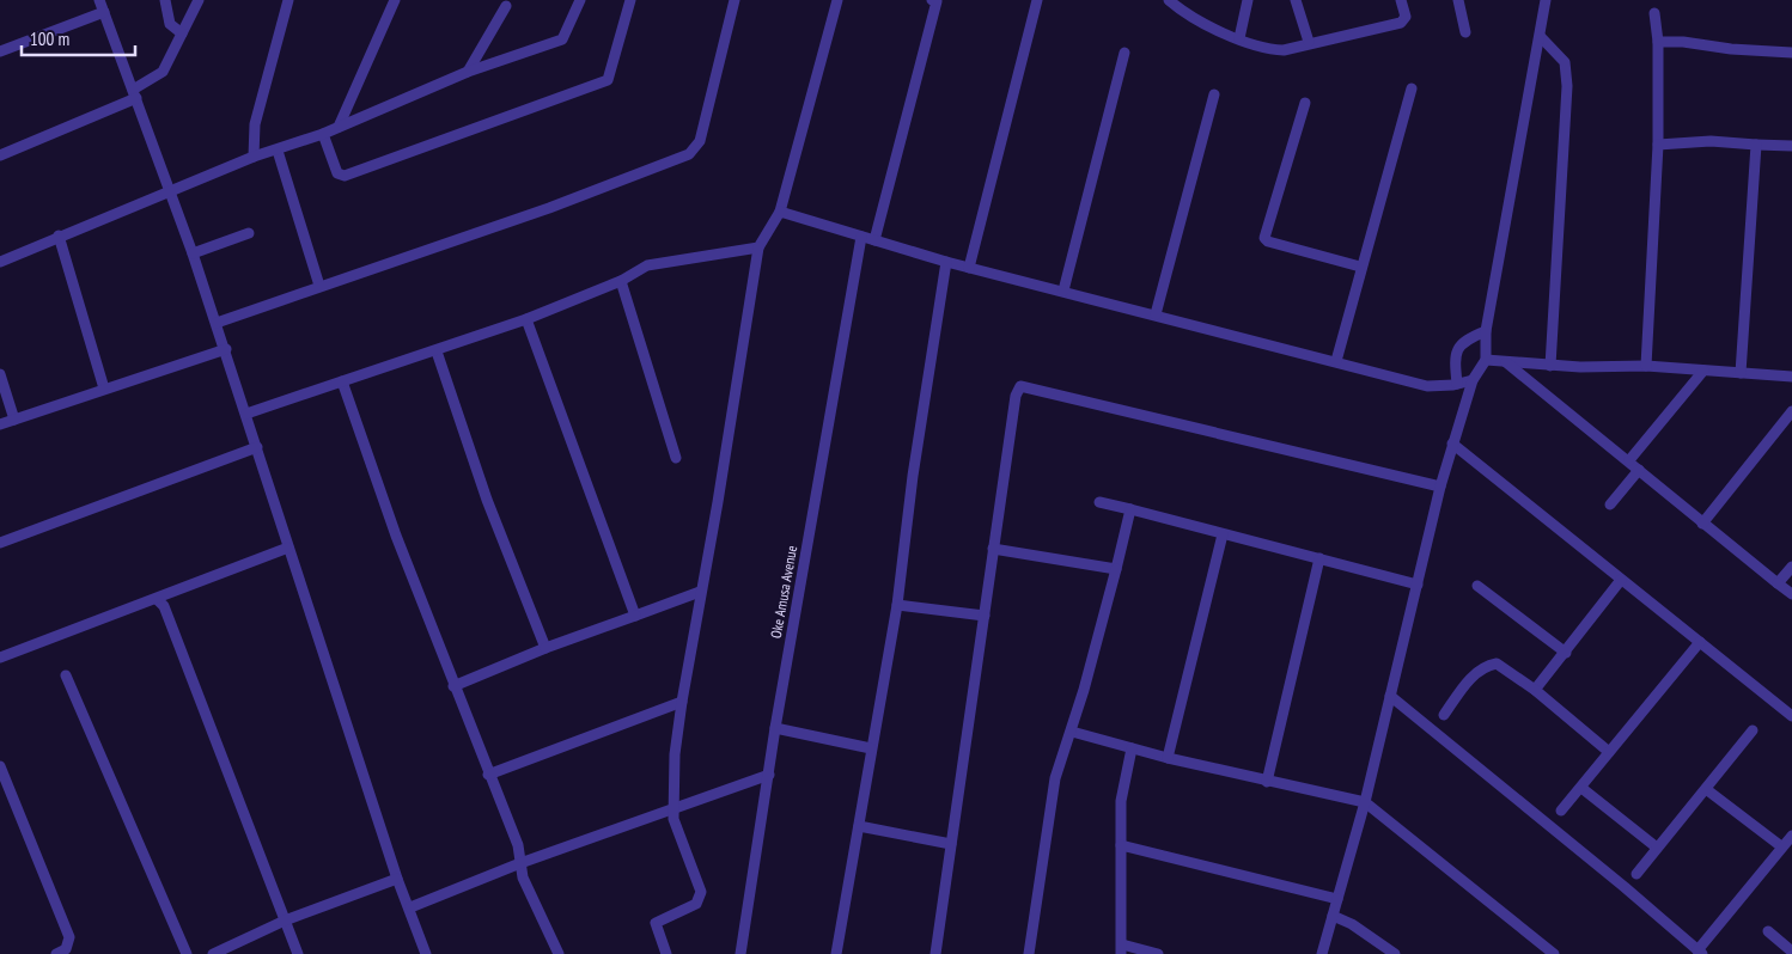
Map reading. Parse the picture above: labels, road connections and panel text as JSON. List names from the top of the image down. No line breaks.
{"streets":{"street":["Oke Amusa Avenue"]},"scale_bar":"100 m"}
